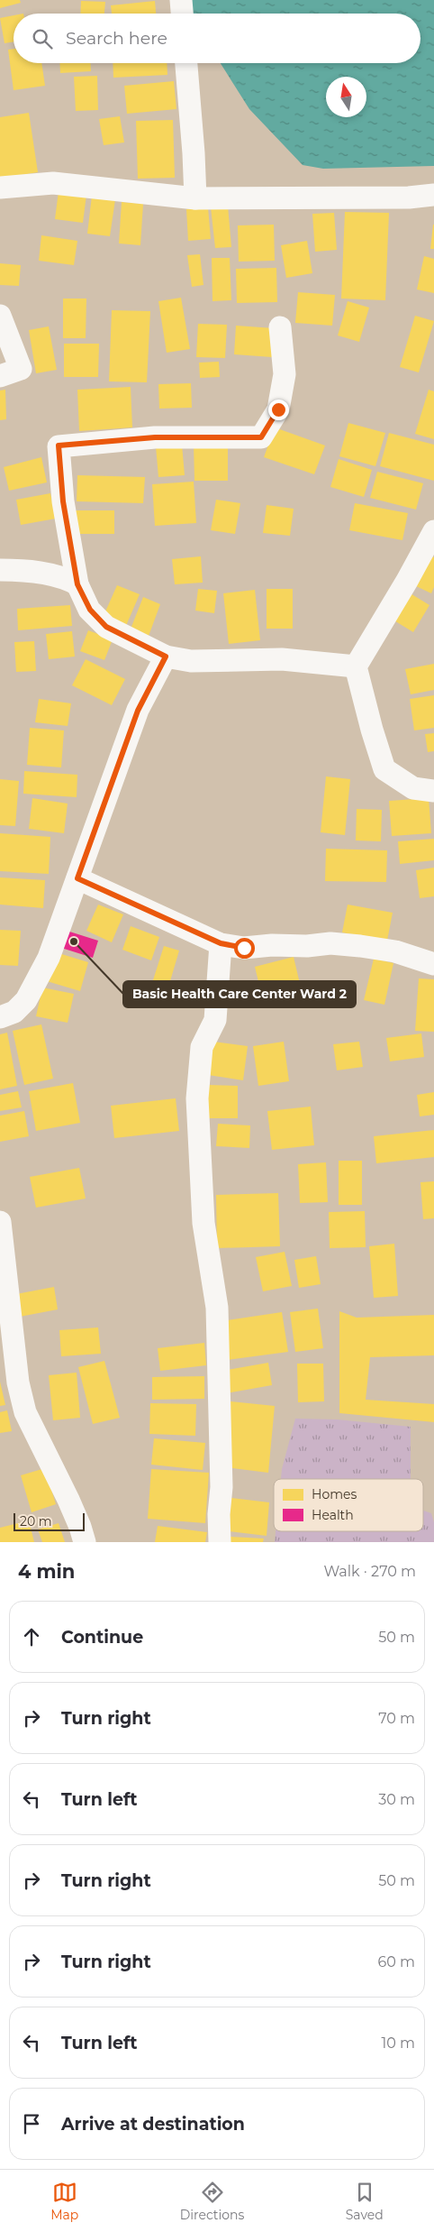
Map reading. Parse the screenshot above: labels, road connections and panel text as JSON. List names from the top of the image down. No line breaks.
{"places":["Basic Health Care Center Ward 2"],"legend":["Homes","Health"],"scale_bar":"20 m","north":"top","page":{"search":"Search here","scale":"20 m","heading":["4 min","Walk · 270 m"],"list":[["Continue","50 m"],["Turn right","70 m"],["Turn left","30 m"],["Turn right","50 m"],["Turn right","60 m"],["Turn left","10 m"],"Arrive at destination"],"nav":["Map","Directions","Saved"]}}
